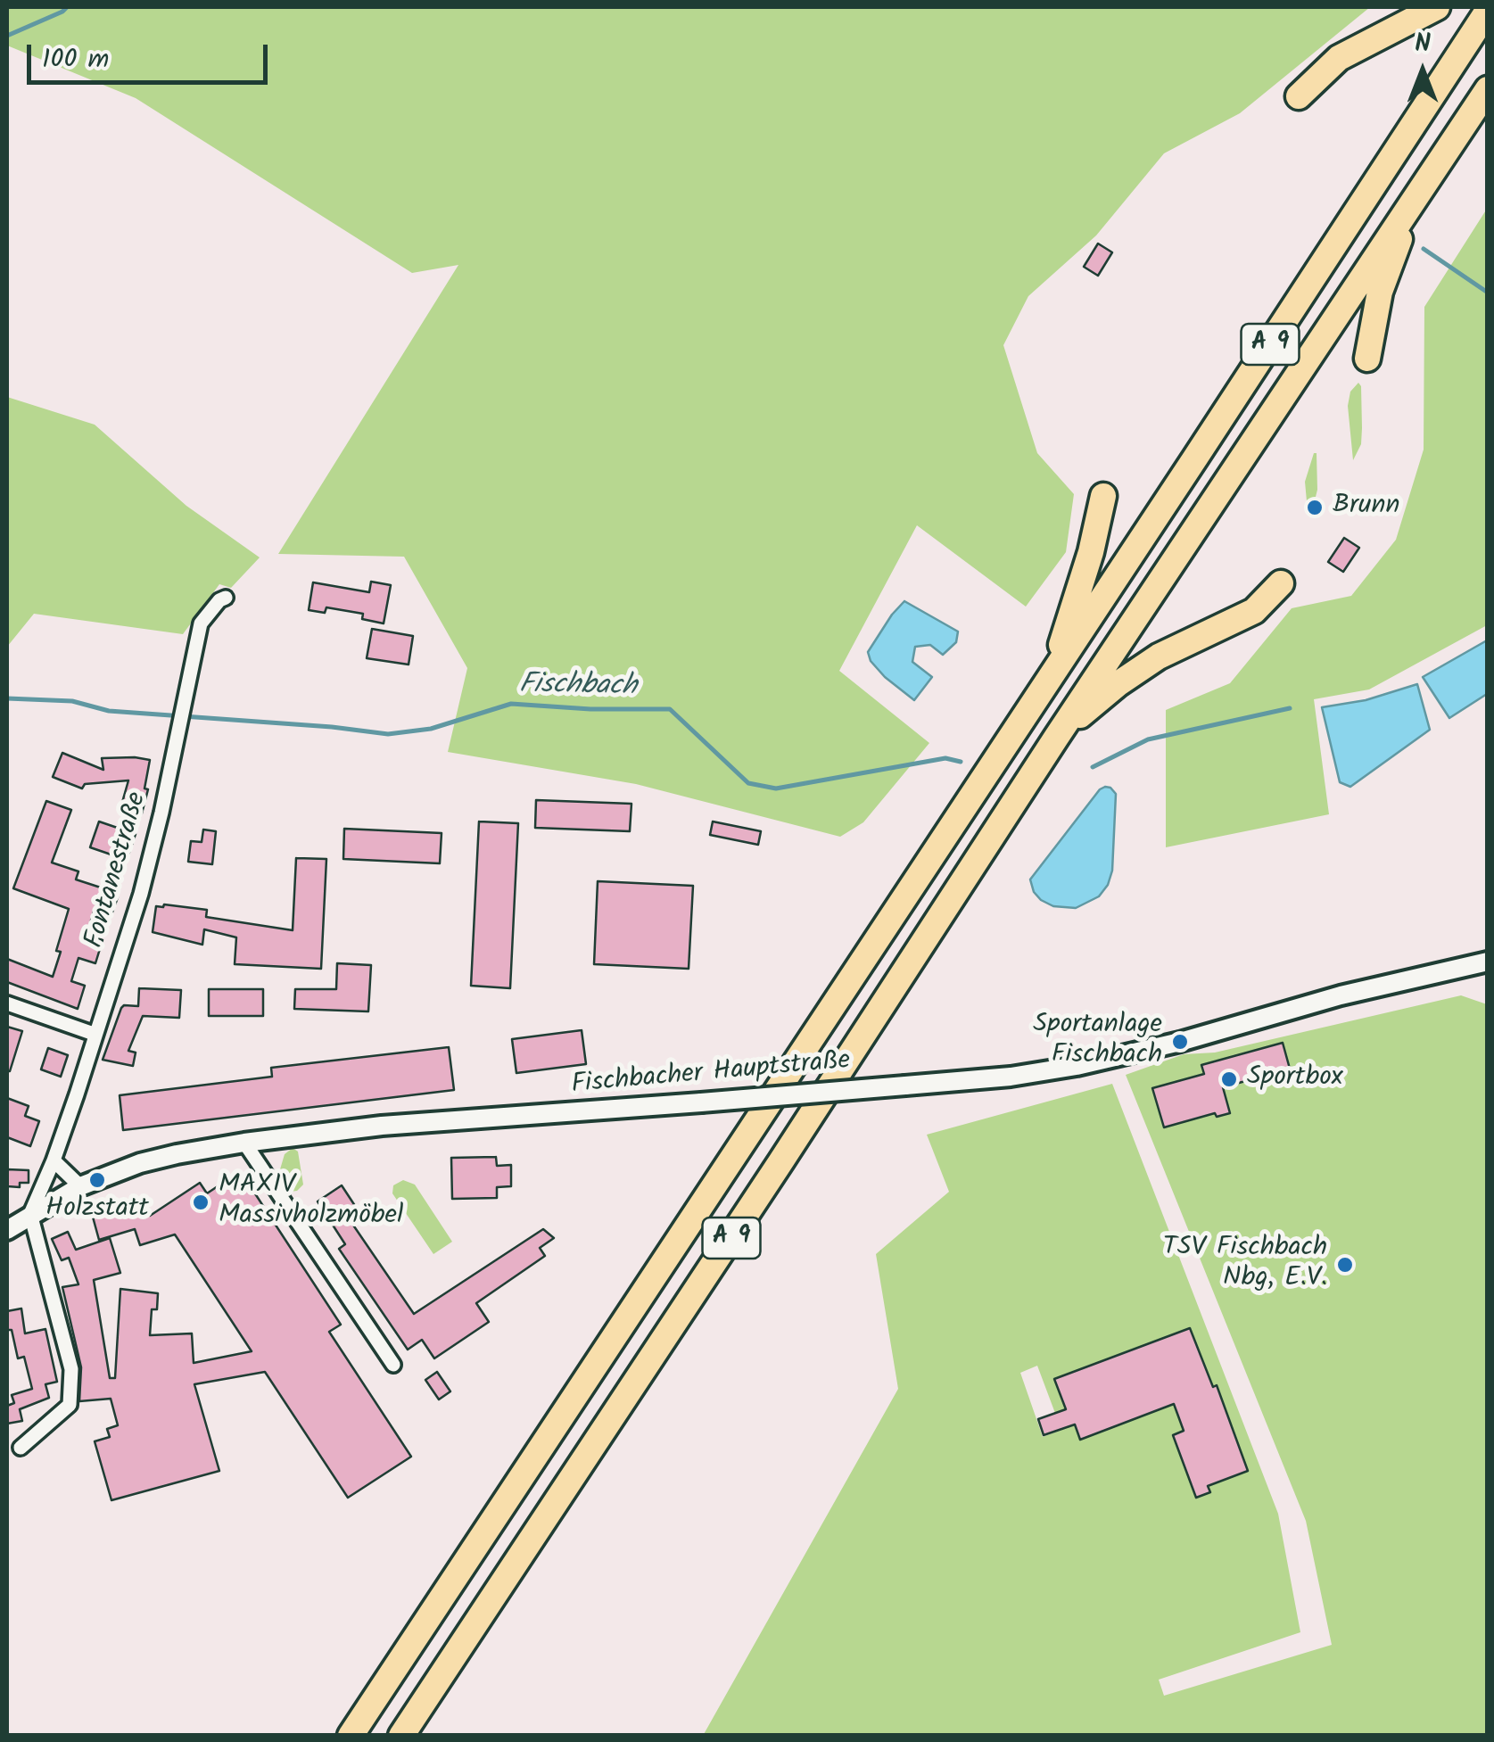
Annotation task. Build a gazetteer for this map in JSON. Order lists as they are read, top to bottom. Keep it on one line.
{"streets":{"highway":["A 9"],"main road":["Fischbacher Hauptstraße"],"street":["Fontanestraße"]},"crossings":[["Fontanestraße","Fischbacher Hauptstraße"]],"water":["Fischbach"],"places":["Brunn","Sportanlage Fischbach","Sportbox","Holzstatt","MAXIV Massivholzmöbel","TSV Fischbach Nbg, E.V."],"scale_bar":"100 m","north":"top"}
